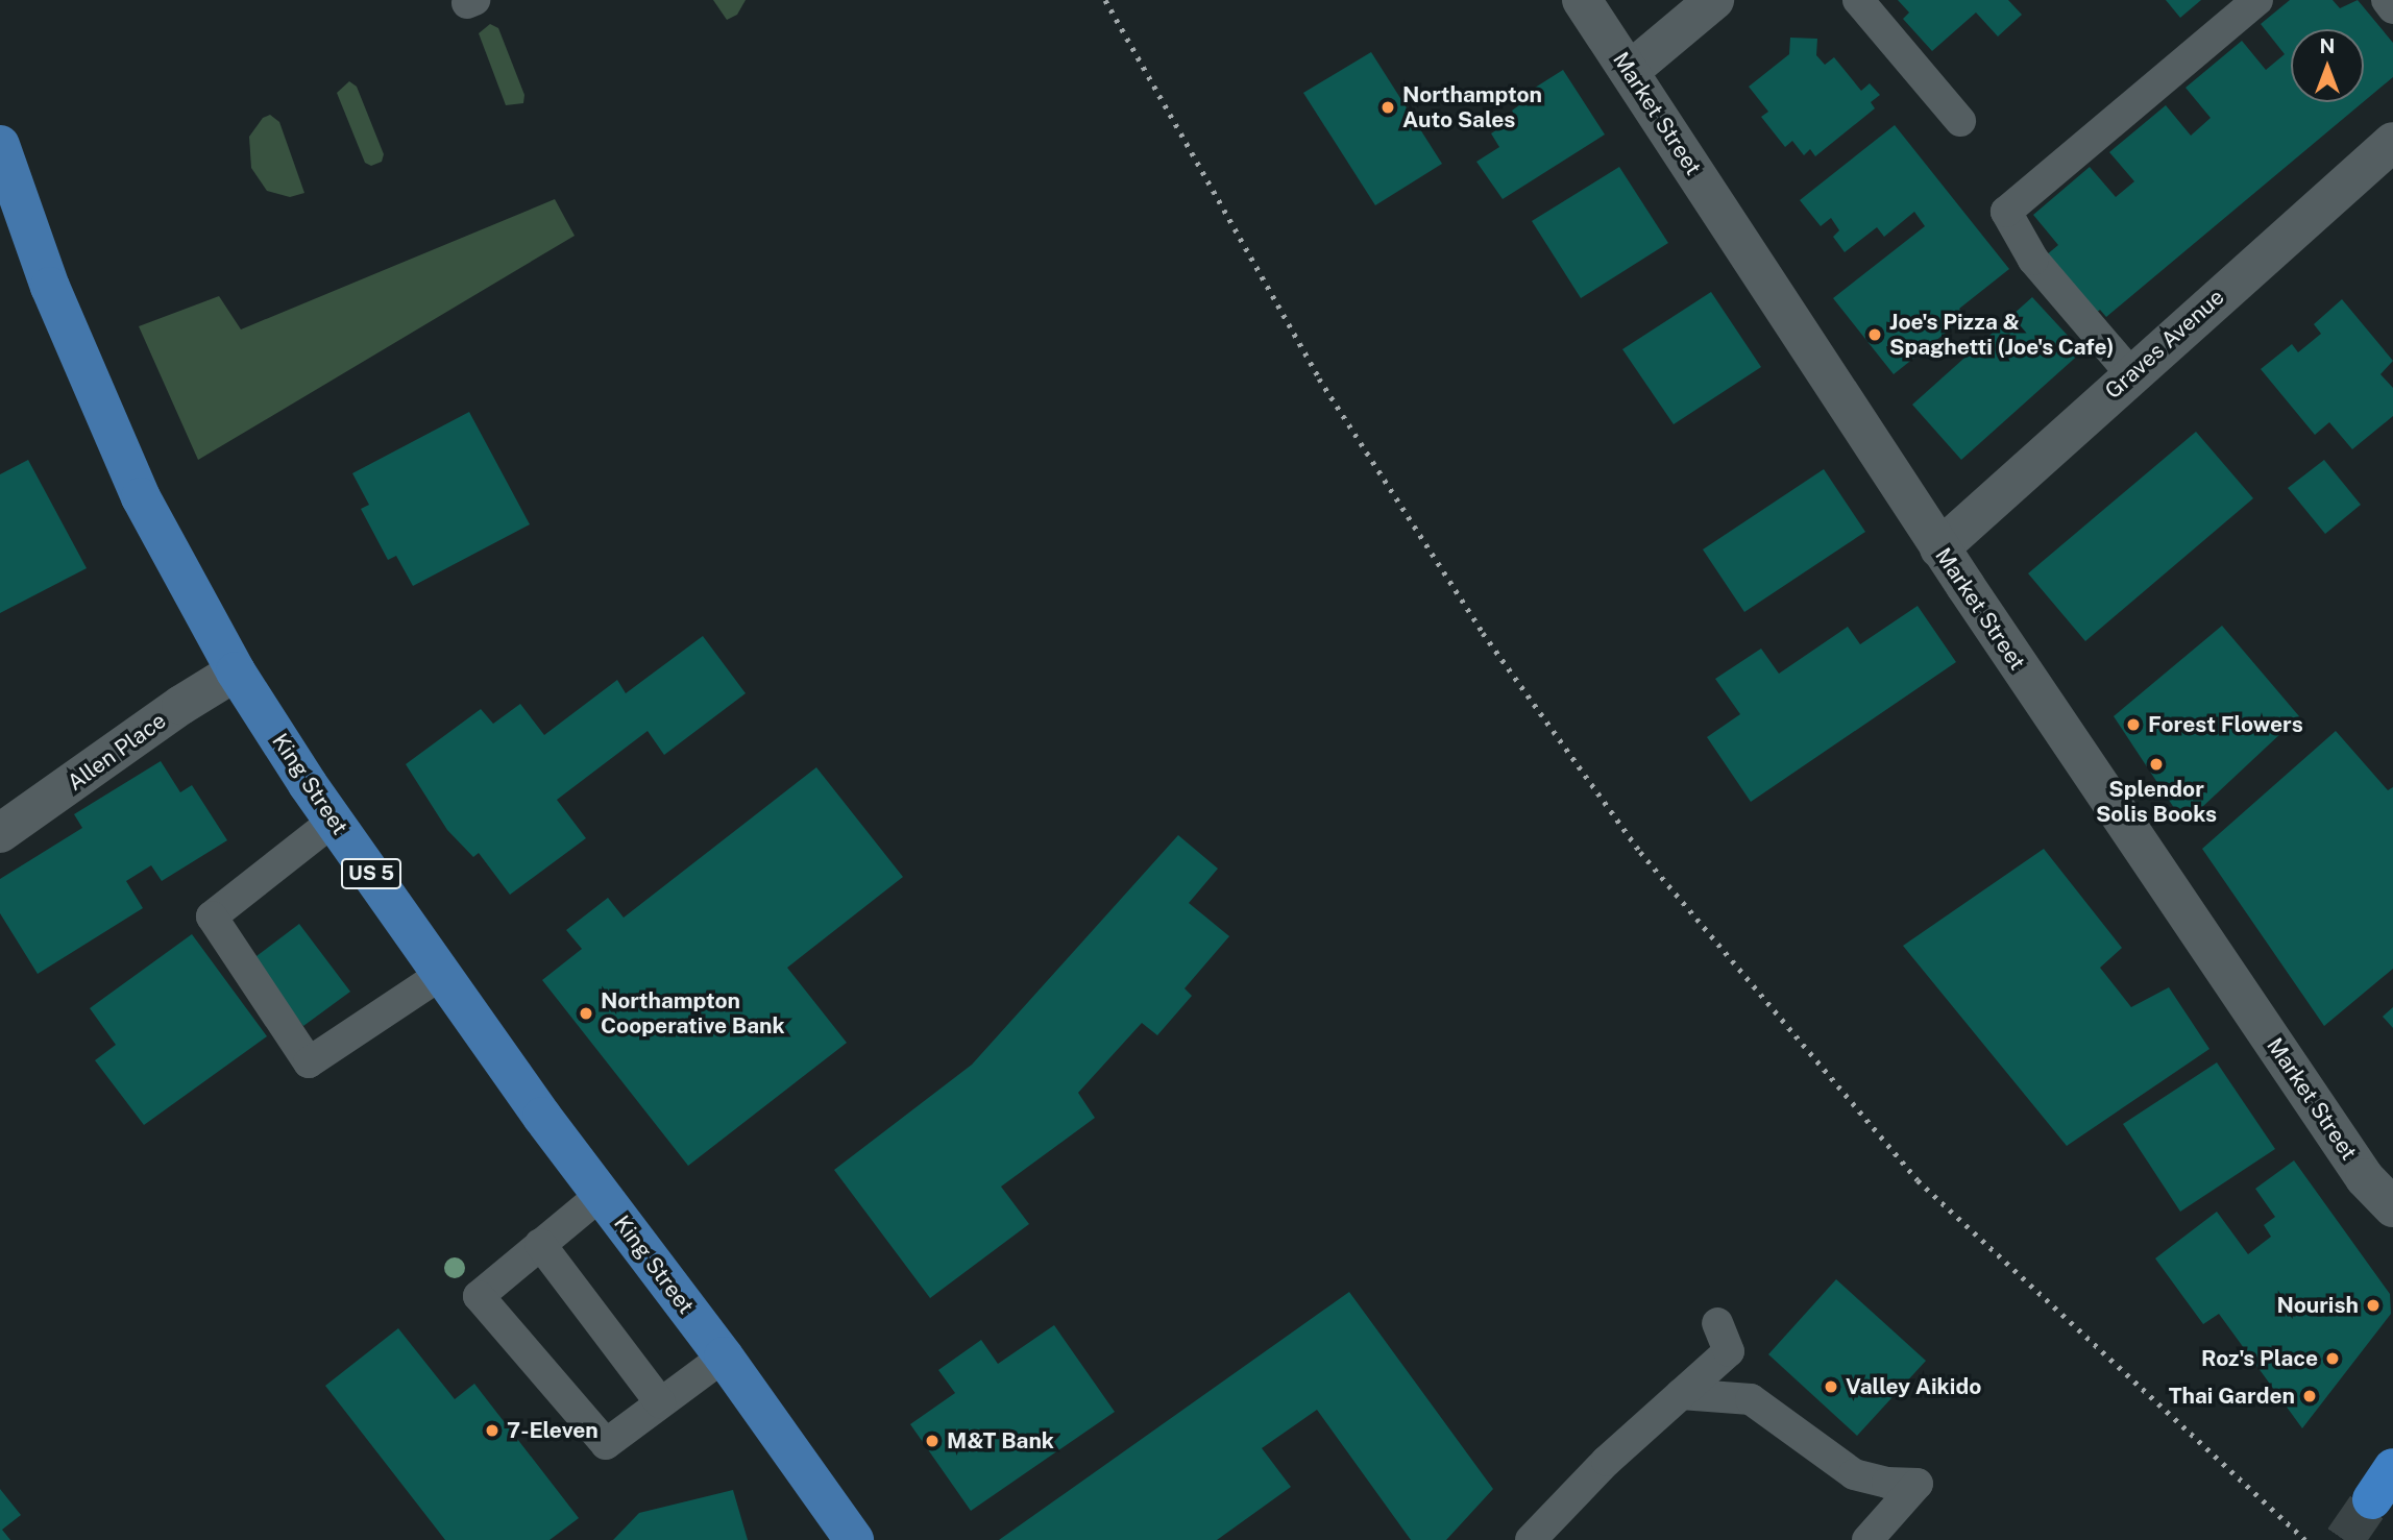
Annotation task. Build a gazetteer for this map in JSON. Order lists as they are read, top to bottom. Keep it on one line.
{"streets":{"main road":["King Street","US 5"],"street":["Market Street","Graves Avenue","Allen Place"]},"crossings":[["Market Street","Graves Avenue"],["Allen Place","King Street"]],"places":["Northampton Auto Sales","Joe's Pizza & Spaghetti (Joe's Cafe)","Forest Flowers","Splendor Solis Books","Northampton Cooperative Bank","Nourish","Roz's Place","Valley Aikido","Thai Garden","7-Eleven","M&T Bank"],"north":"top"}
